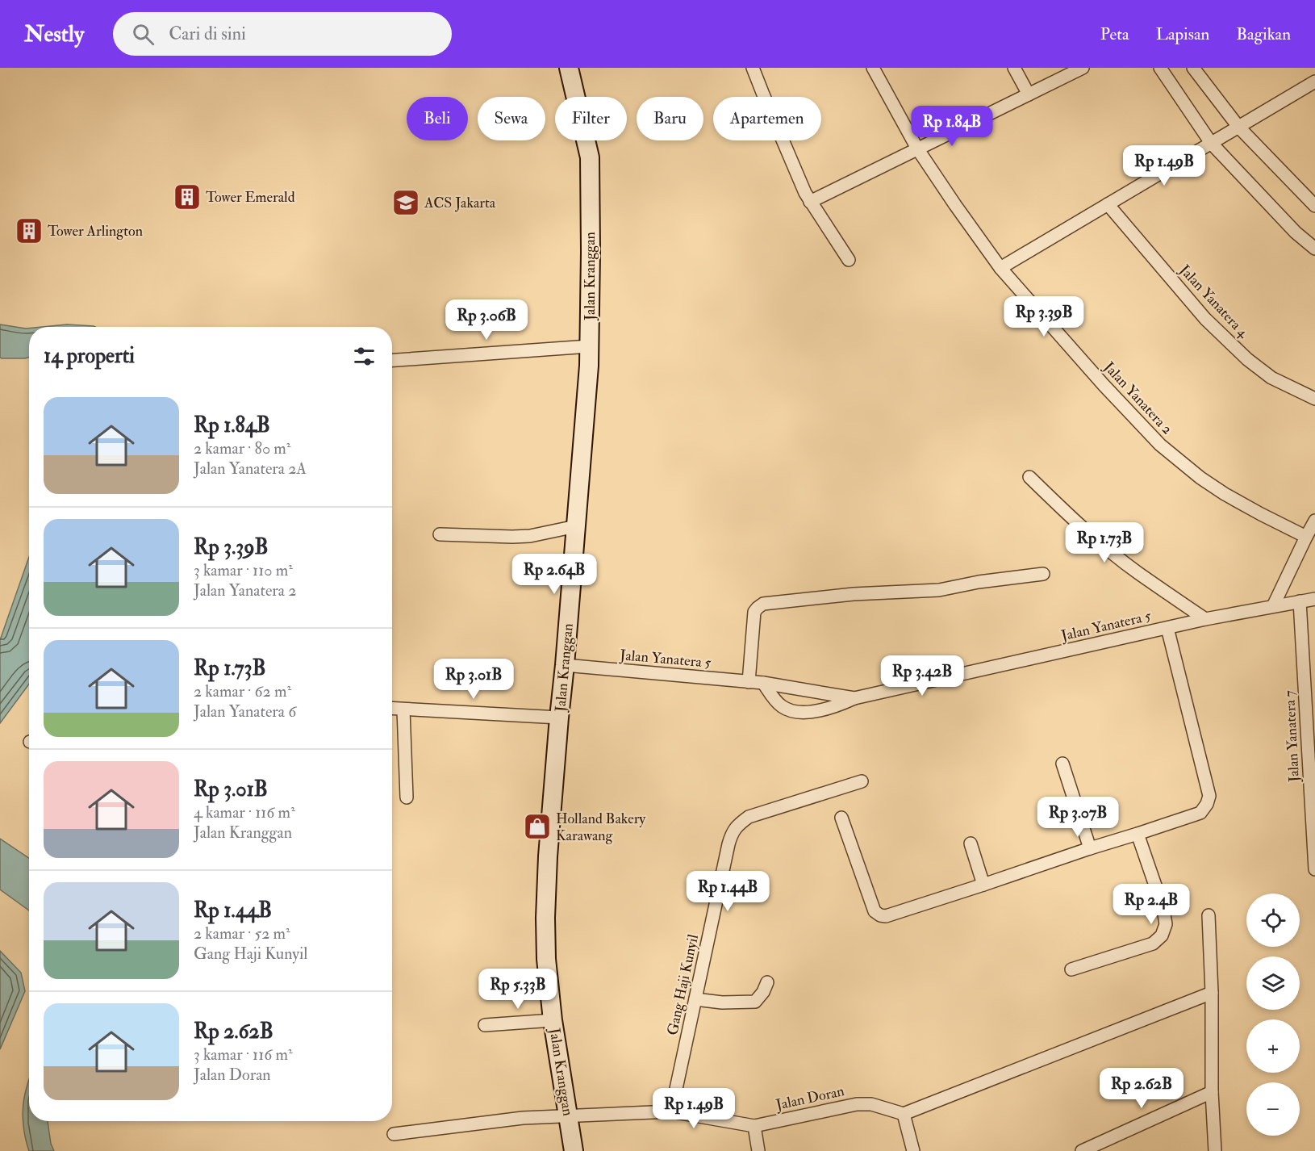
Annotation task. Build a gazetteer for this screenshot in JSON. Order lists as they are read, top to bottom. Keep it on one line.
{"streets":{"main road":["Jalan Kranggan"],"street":["Jalan Yanatera 4","Jalan Yanatera 2","Jalan Yanatera 5","Jalan Yanatera 7","Gang Haji Kunyil","Jalan Doran"]},"crossings":[["Jalan Kranggan","Jalan Yanatera 5"],["Jalan Kranggan","Jalan Doran"],["Jalan Yanatera 5","Jalan Yanatera 7"],["Gang Haji Kunyil","Jalan Doran"]],"places":{"building":["Tower Emerald","Tower Arlington"],"school or university":["ACS Jakarta"],"shop":["Holland Bakery Karawang"]},"page":{"header":"Nestly","search":"Cari di sini","nav":["Peta","Lapisan","Bagikan"],"chip":["Beli","Sewa","Filter","Baru","Apartemen"],"price":["Rp 1.84B","Rp 1.49B","Rp 3.39B","Rp 3.06B","Rp 1.73B","Rp 2.64B","Rp 3.42B","Rp 3.01B","Rp 3.07B","Rp 1.44B","Rp 2.4B","Rp 5.33B","Rp 2.62B","Rp 1.49B"],"heading":"14 properti","list":[{"name":"Rp 1.84B","note":"2 kamar · 80 m² · Jalan Yanatera 2A"},{"name":"Rp 3.39B","note":"3 kamar · 110 m² · Jalan Yanatera 2"},{"name":"Rp 1.73B","note":"2 kamar · 62 m² · Jalan Yanatera 6"},{"name":"Rp 3.01B","note":"4 kamar · 116 m² · Jalan Kranggan"},{"name":"Rp 1.44B","note":"2 kamar · 52 m² · Gang Haji Kunyil"},{"name":"Rp 2.62B","note":"3 kamar · 116 m² · Jalan Doran"}],"map_buttons":["+","−"]}}
